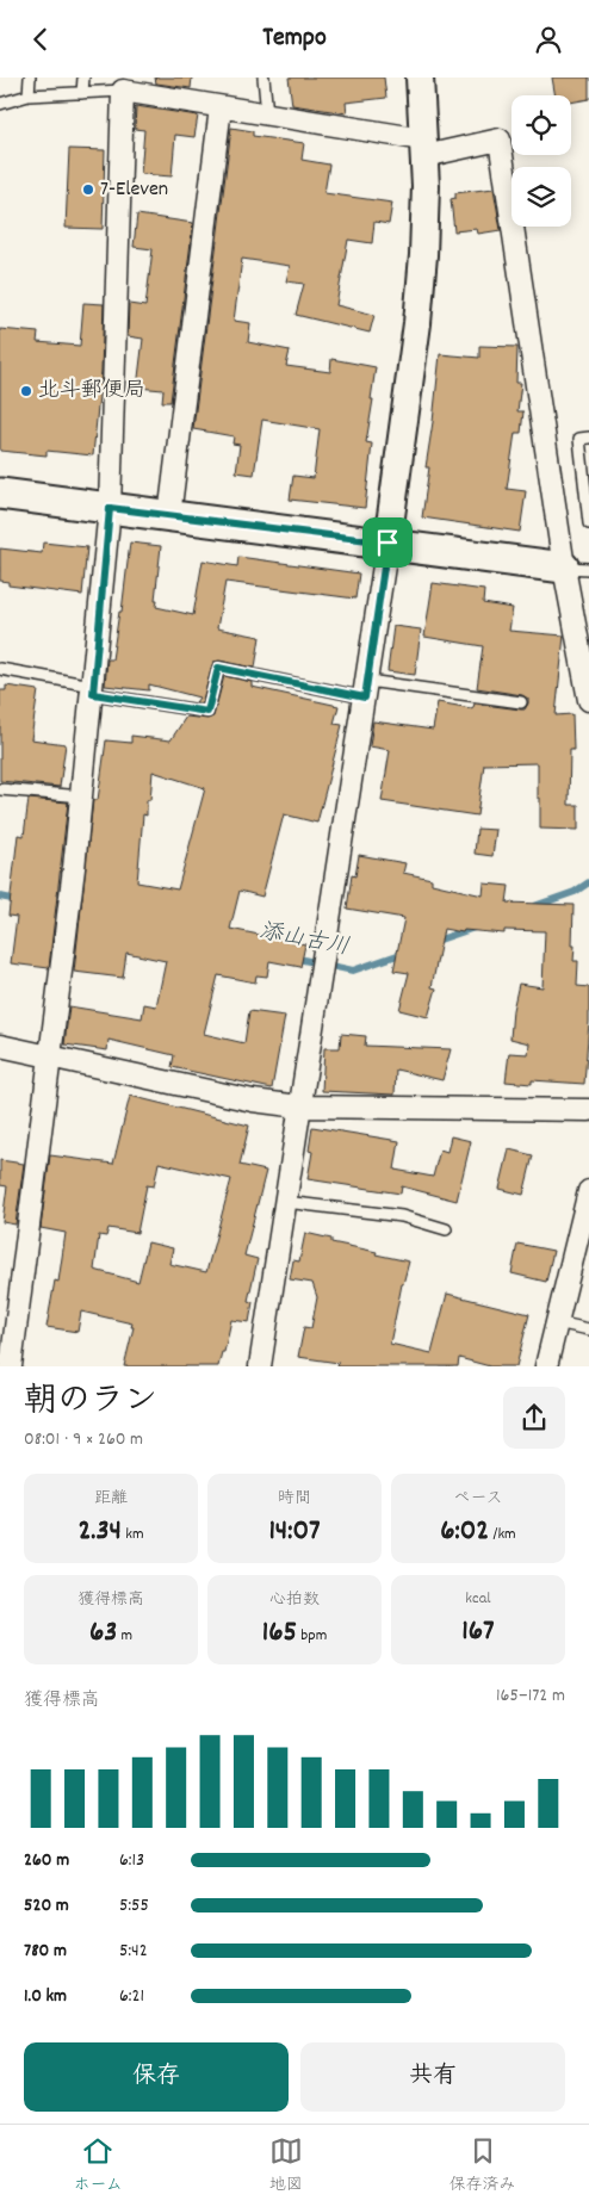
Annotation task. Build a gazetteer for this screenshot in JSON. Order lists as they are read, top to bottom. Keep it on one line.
{"water":["添山古川"],"places":["7-Eleven","北斗郵便局"],"page":{"header":"Tempo","heading":["朝のラン","08:01 · 9 × 260 m"],"stats":[["距離","2.34 km"],["時間","14:07"],["ペース","6:02 /km"],["獲得標高","63 m"],["心拍数","165 bpm"],["kcal","167"]],"chart":["獲得標高","165–172 m"],"list":[{"name":"260 m","note":"6:13"},{"name":"520 m","note":"5:55"},{"name":"780 m","note":"5:42"},{"name":"1.0 km","note":"6:21"}],"buttons":["保存","共有"],"tabs":["ホーム","地図","保存済み"]}}
